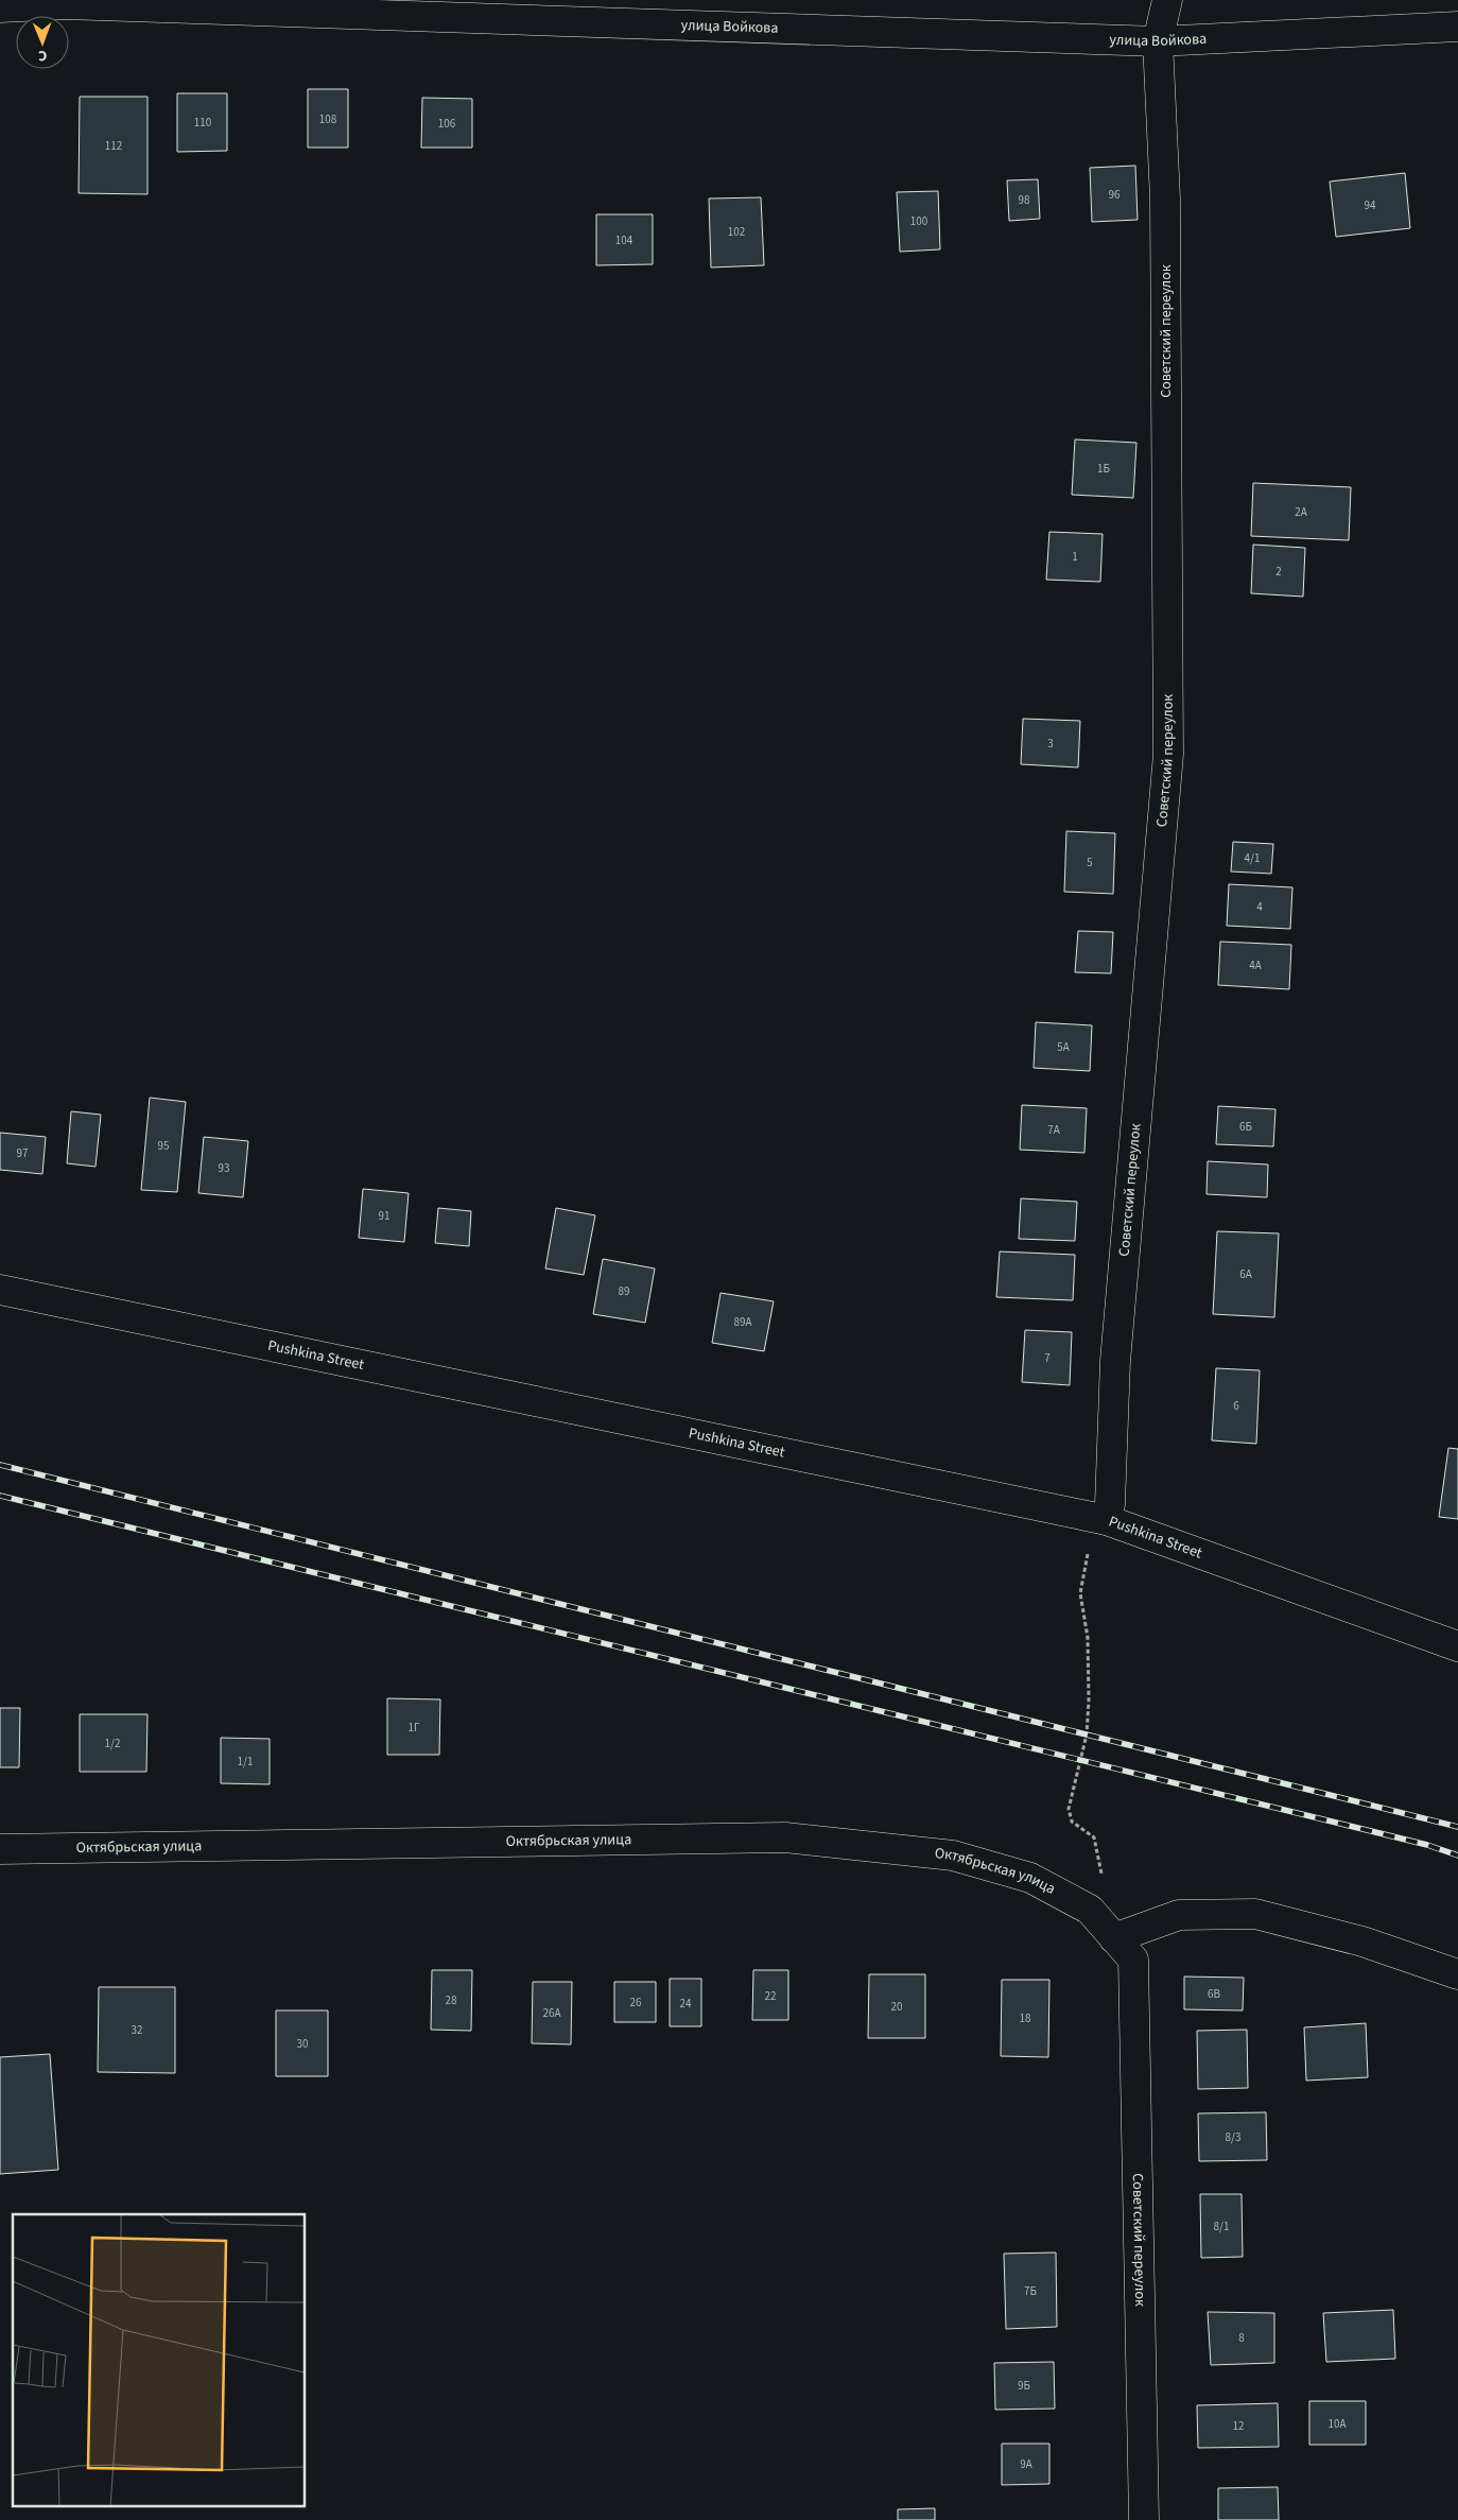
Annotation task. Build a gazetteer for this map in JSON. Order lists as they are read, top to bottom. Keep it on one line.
{"streets":{"street":["улица Войкова","Советский переулок","Pushkina Street","Октябрьская улица"]},"crossings":[["улица Войкова","Советский переулок"],["Советский переулок","Pushkina Street"],["Советский переулок","Октябрьская улица"]],"house_numbers":["108","110","106","112","96","98","94","100","102","104","1Б","2А","1","2","3","4/1","5","4","4А","5А","6Б","7А","95","97","93","91","6А","89","89А","7","6","1Г","1/2","1/1","6В","22","28","26","24","20","26А","18","32","30","8/3","8/1","7Б","8","9Б","10А","12","9А"],"north":"bottom"}
